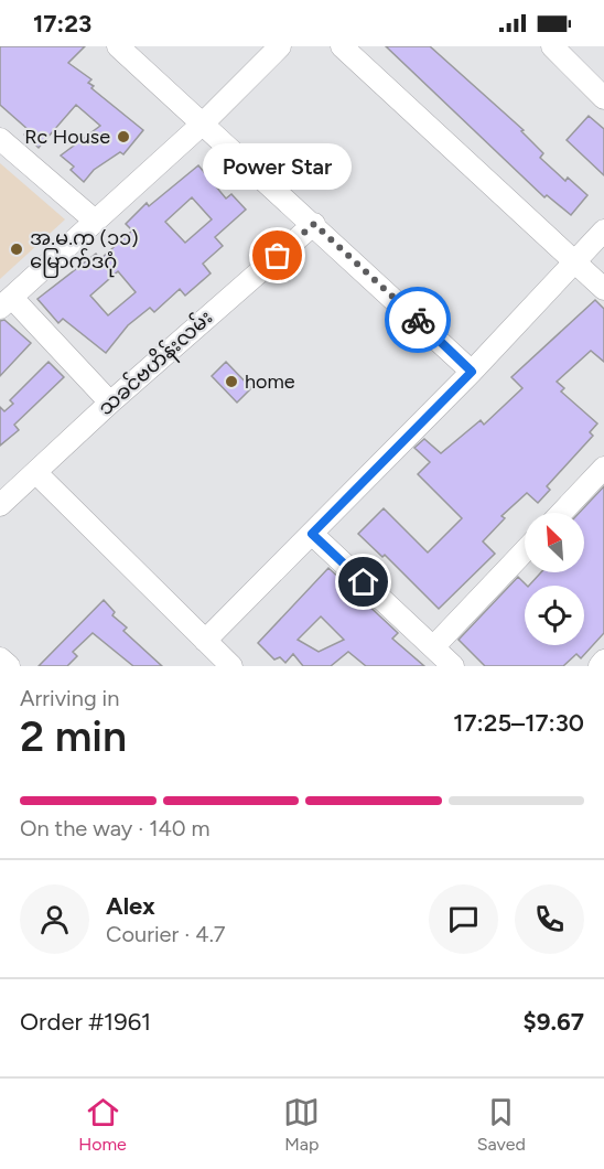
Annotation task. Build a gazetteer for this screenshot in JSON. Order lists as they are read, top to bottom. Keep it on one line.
{"streets":{"street":["သခင်ဗဟိန်းလမ်း"]},"places":["Rc House","အ.မ.က (၁၁) မြောက်ဒဂုံ","Power Star","home"],"north":"top left","page":{"status":"17:23","bubble":"Power Star","heading":["2 min","Arriving in","17:25–17:30"],"panel":["Alex","Courier · 4.7","Order #1961","$9.67"],"bar":"On the way · 140 m","tabs":["Home","Map","Saved"]}}
